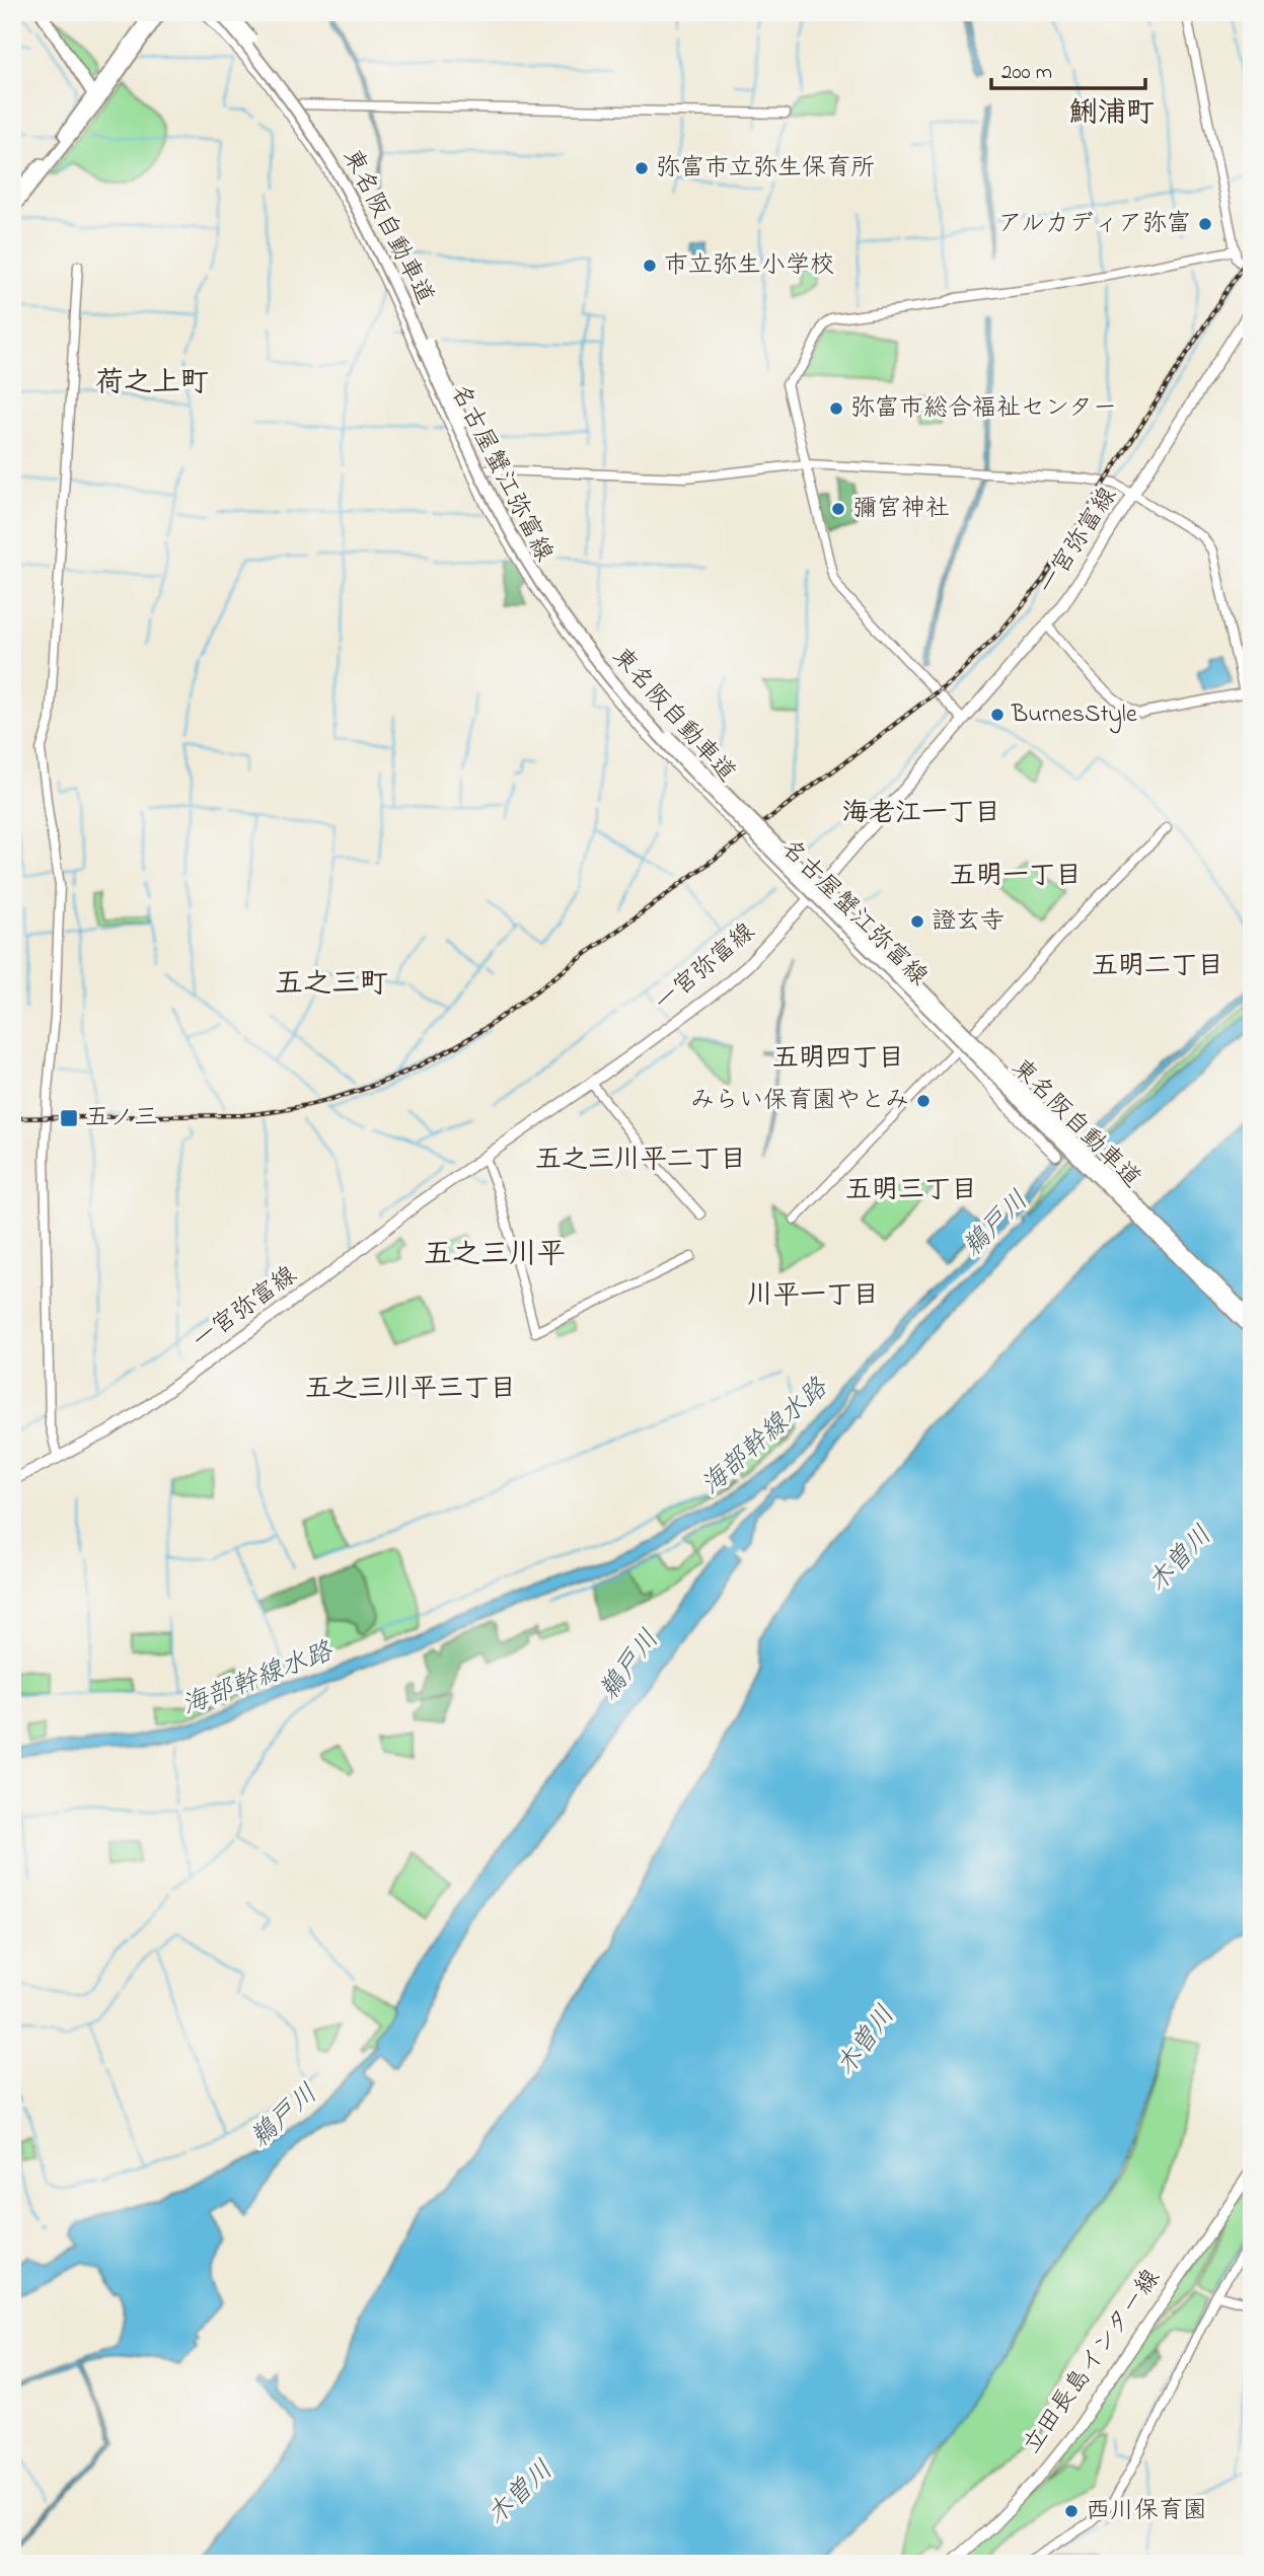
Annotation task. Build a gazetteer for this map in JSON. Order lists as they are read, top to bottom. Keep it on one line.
{"streets":{"highway":["東名阪自動車道"],"main road":["名古屋蟹江弥富線","一宮弥富線","立田長島インター線"]},"crossings":[["名古屋蟹江弥富線","一宮弥富線"]],"districts":["鯏浦町","荷之上町","海老江一丁目","五明一丁目","五明二丁目","五之三町","五明四丁目","五之三川平二丁目","五明三丁目","五之三川平","川平一丁目","五之三川平三丁目"],"water":["鵜戸川","海部幹線水路","木曽川"],"places":{"other":["弥富市立弥生保育所","アルカディア弥富","市立弥生小学校","弥富市総合福祉センター","彌宮神社","BurnesStyle","證玄寺","みらい保育園やとみ","西川保育園"],"transit":["五ノ三"]},"scale_bar":"200 m"}
